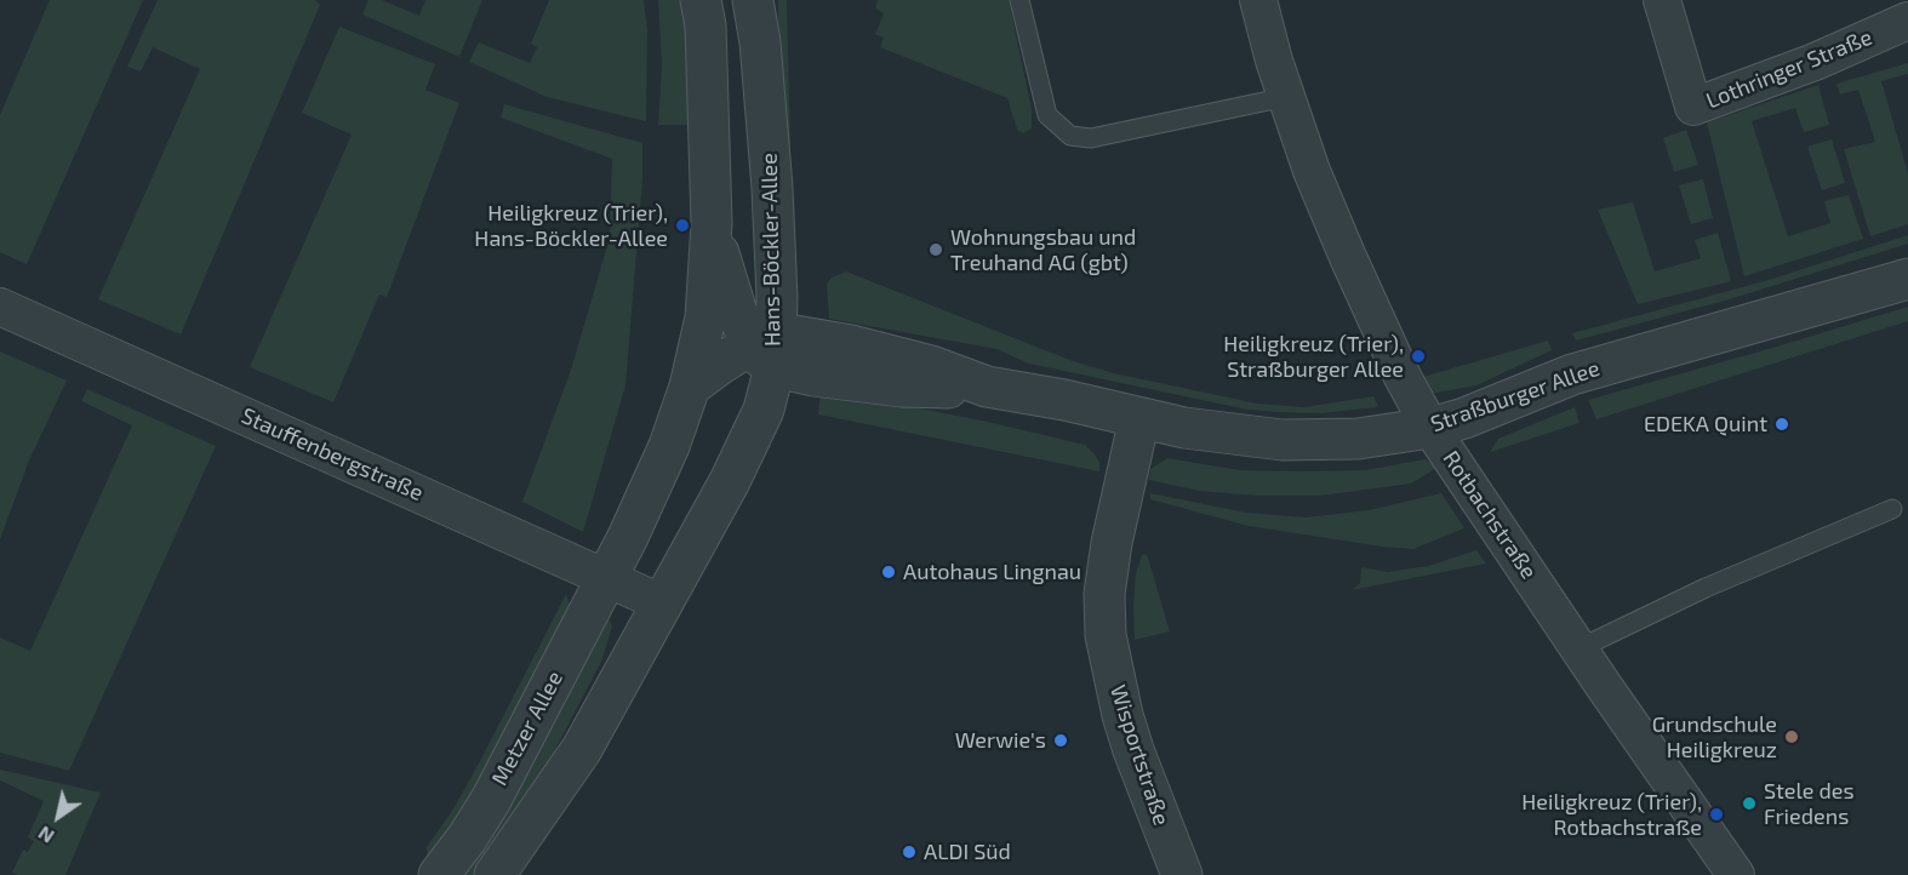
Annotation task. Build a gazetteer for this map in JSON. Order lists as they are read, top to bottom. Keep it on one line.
{"streets":{"street":["Lothringer Straße","Hans-Böckler-Allee","Straßburger Allee","Stauffenbergstraße","Rotbachstraße","Metzer Allee","Wisportstraße"]},"crossings":[["Hans-Böckler-Allee","Straßburger Allee"],["Hans-Böckler-Allee","Stauffenbergstraße"],["Straßburger Allee","Rotbachstraße"],["Straßburger Allee","Wisportstraße"],["Stauffenbergstraße","Metzer Allee"]],"places":["Heiligkreuz (Trier), Hans-Böckler-Allee","Wohnungsbau und Treuhand AG (gbt)","Heiligkreuz (Trier), Straßburger Allee","EDEKA Quint","Autohaus Lingnau","Grundschule Heiligkreuz","Werwie's","Stele des Friedens","Heiligkreuz (Trier), Rotbachstraße","ALDI Süd"],"north":"bottom left"}
